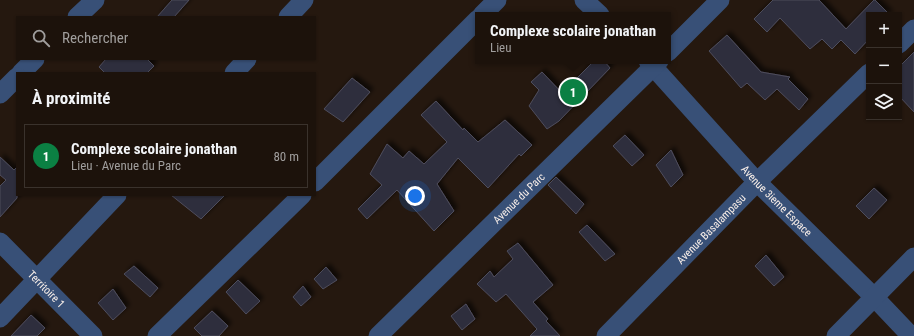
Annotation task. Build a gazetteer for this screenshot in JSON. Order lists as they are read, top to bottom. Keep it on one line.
{"streets":{"street":["Avenue du Parc","Avenue 3ieme Espace","Avenue Basalampasu","Territoire 1"]},"crossings":[["Avenue 3ieme Espace","Avenue Basalampasu"]],"page":{"map_buttons":["+","−"],"popup":["Complexe scolaire jonathan","Lieu"],"search":"Rechercher","heading":"À proximité","pins":"1","list":[{"mark":"1","name":"Complexe scolaire jonathan","note":"Lieu · Avenue du Parc","value":"80 m"}]}}
